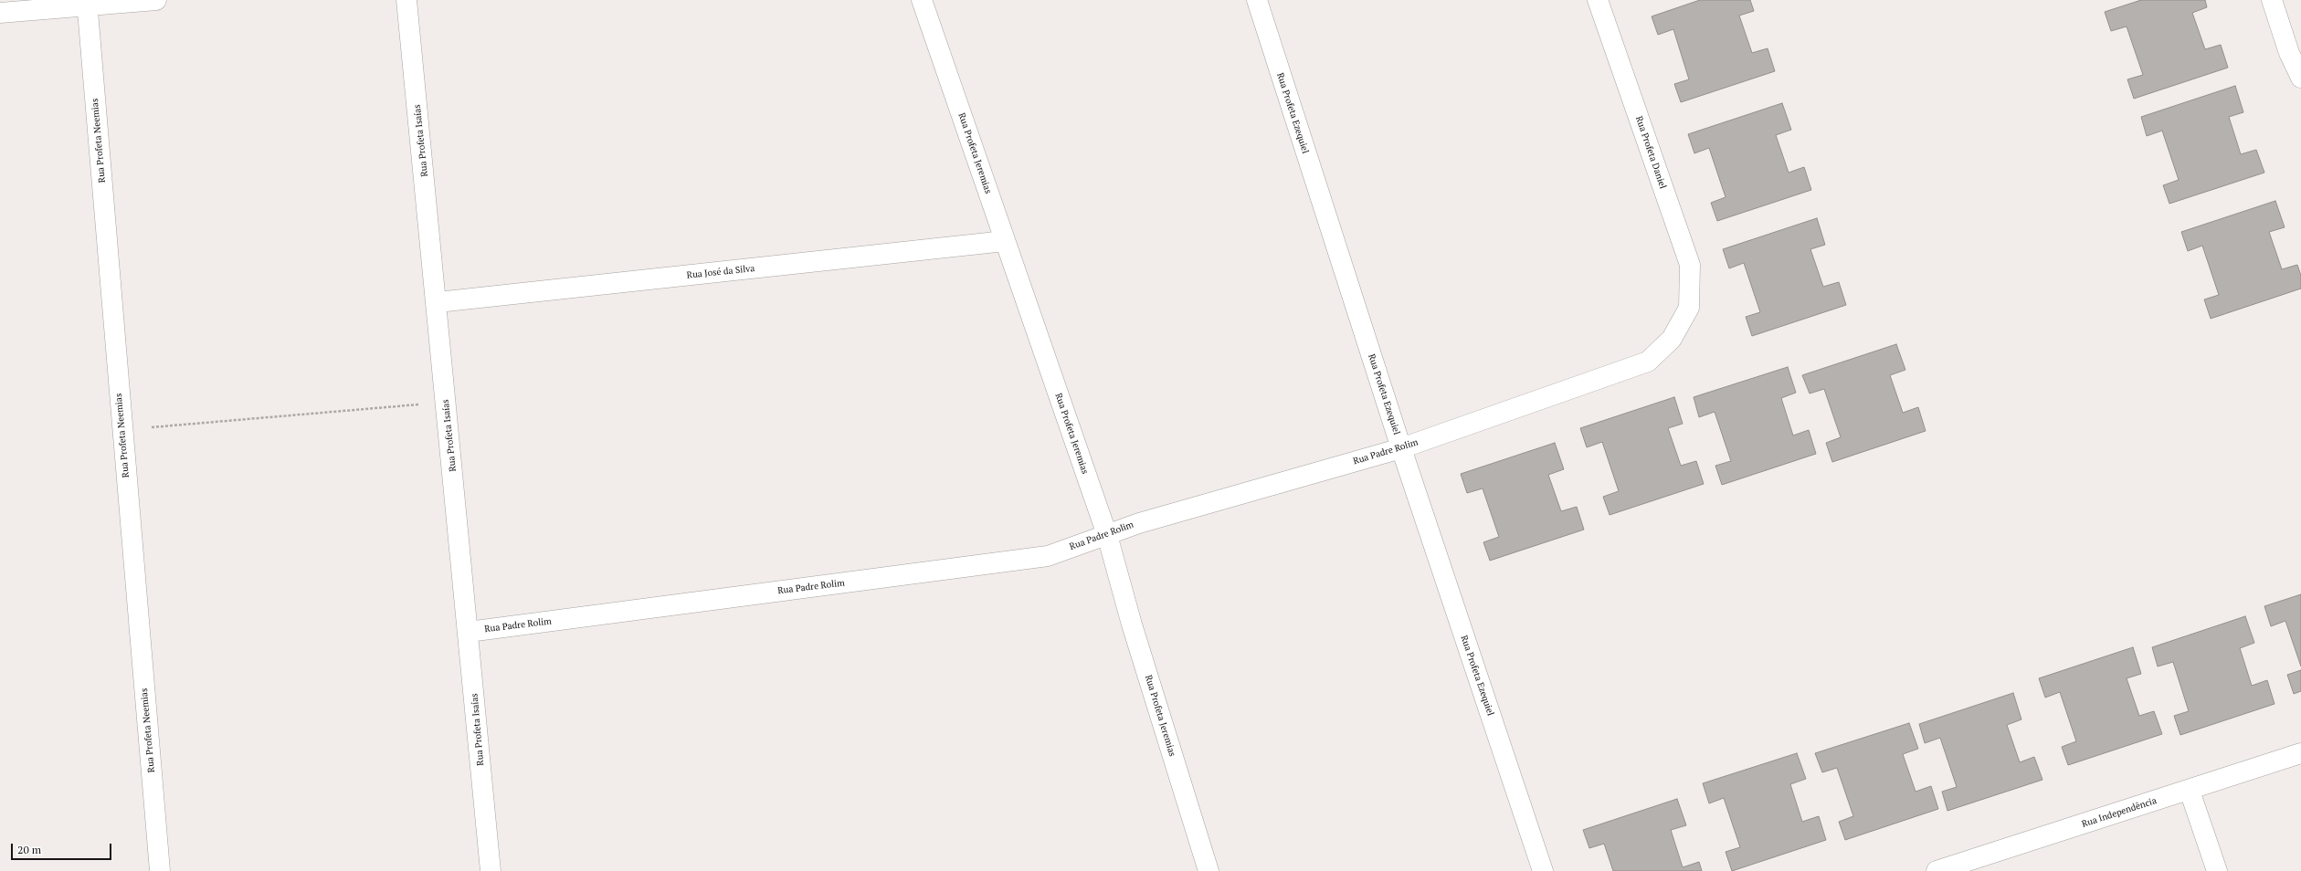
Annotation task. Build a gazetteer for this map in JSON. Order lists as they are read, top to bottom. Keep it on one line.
{"streets":{"street":["Rua Profeta Ezequiel","Rua Profeta Neemias","Rua Profeta Isaías","Rua Profeta Daniel","Rua Profeta Jeremias","Rua José da Silva","Rua Padre Rolim","Rua Independência"]},"crossings":[["Rua Profeta Ezequiel","Rua Padre Rolim"],["Rua Profeta Isaías","Rua José da Silva"],["Rua Profeta Isaías","Rua Padre Rolim"],["Rua Profeta Daniel","Rua Padre Rolim"],["Rua Profeta Jeremias","Rua José da Silva"],["Rua Profeta Jeremias","Rua Padre Rolim"]],"scale_bar":"20 m"}
